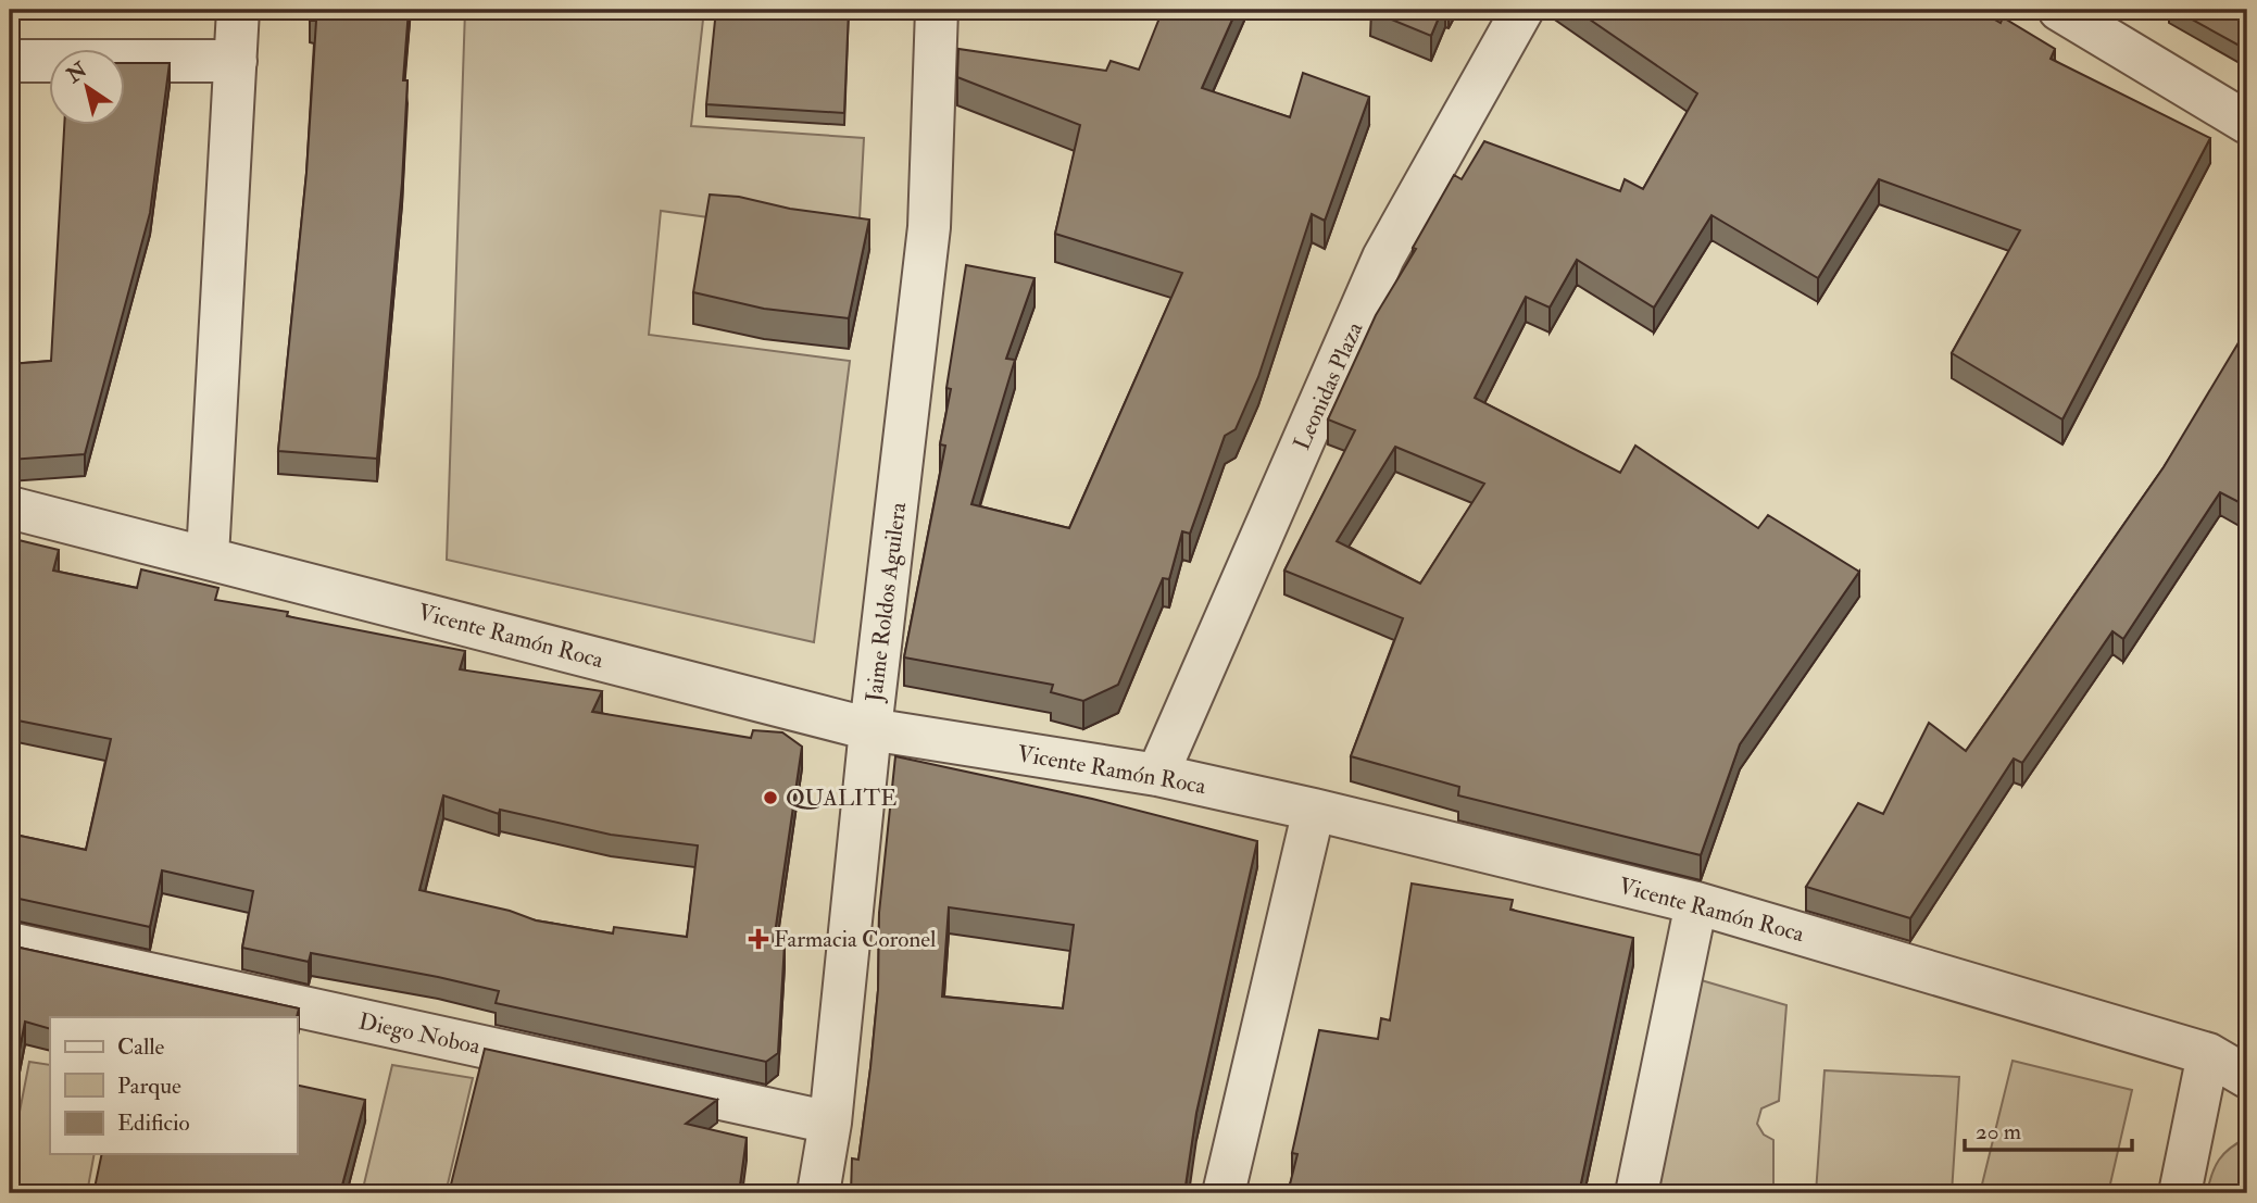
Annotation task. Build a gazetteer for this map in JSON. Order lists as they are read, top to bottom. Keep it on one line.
{"streets":{"street":["Leonidas Plaza","Jaime Roldos Aguilera","Vicente Ramón Roca","Diego Noboa"]},"crossings":[["Leonidas Plaza","Vicente Ramón Roca"],["Jaime Roldos Aguilera","Vicente Ramón Roca"],["Jaime Roldos Aguilera","Diego Noboa"]],"places":{"other":["QUALITE"],"health":["Farmacia Coronel"]},"legend":["Calle","Parque","Edificio"],"scale_bar":"20 m","north":"top left"}
